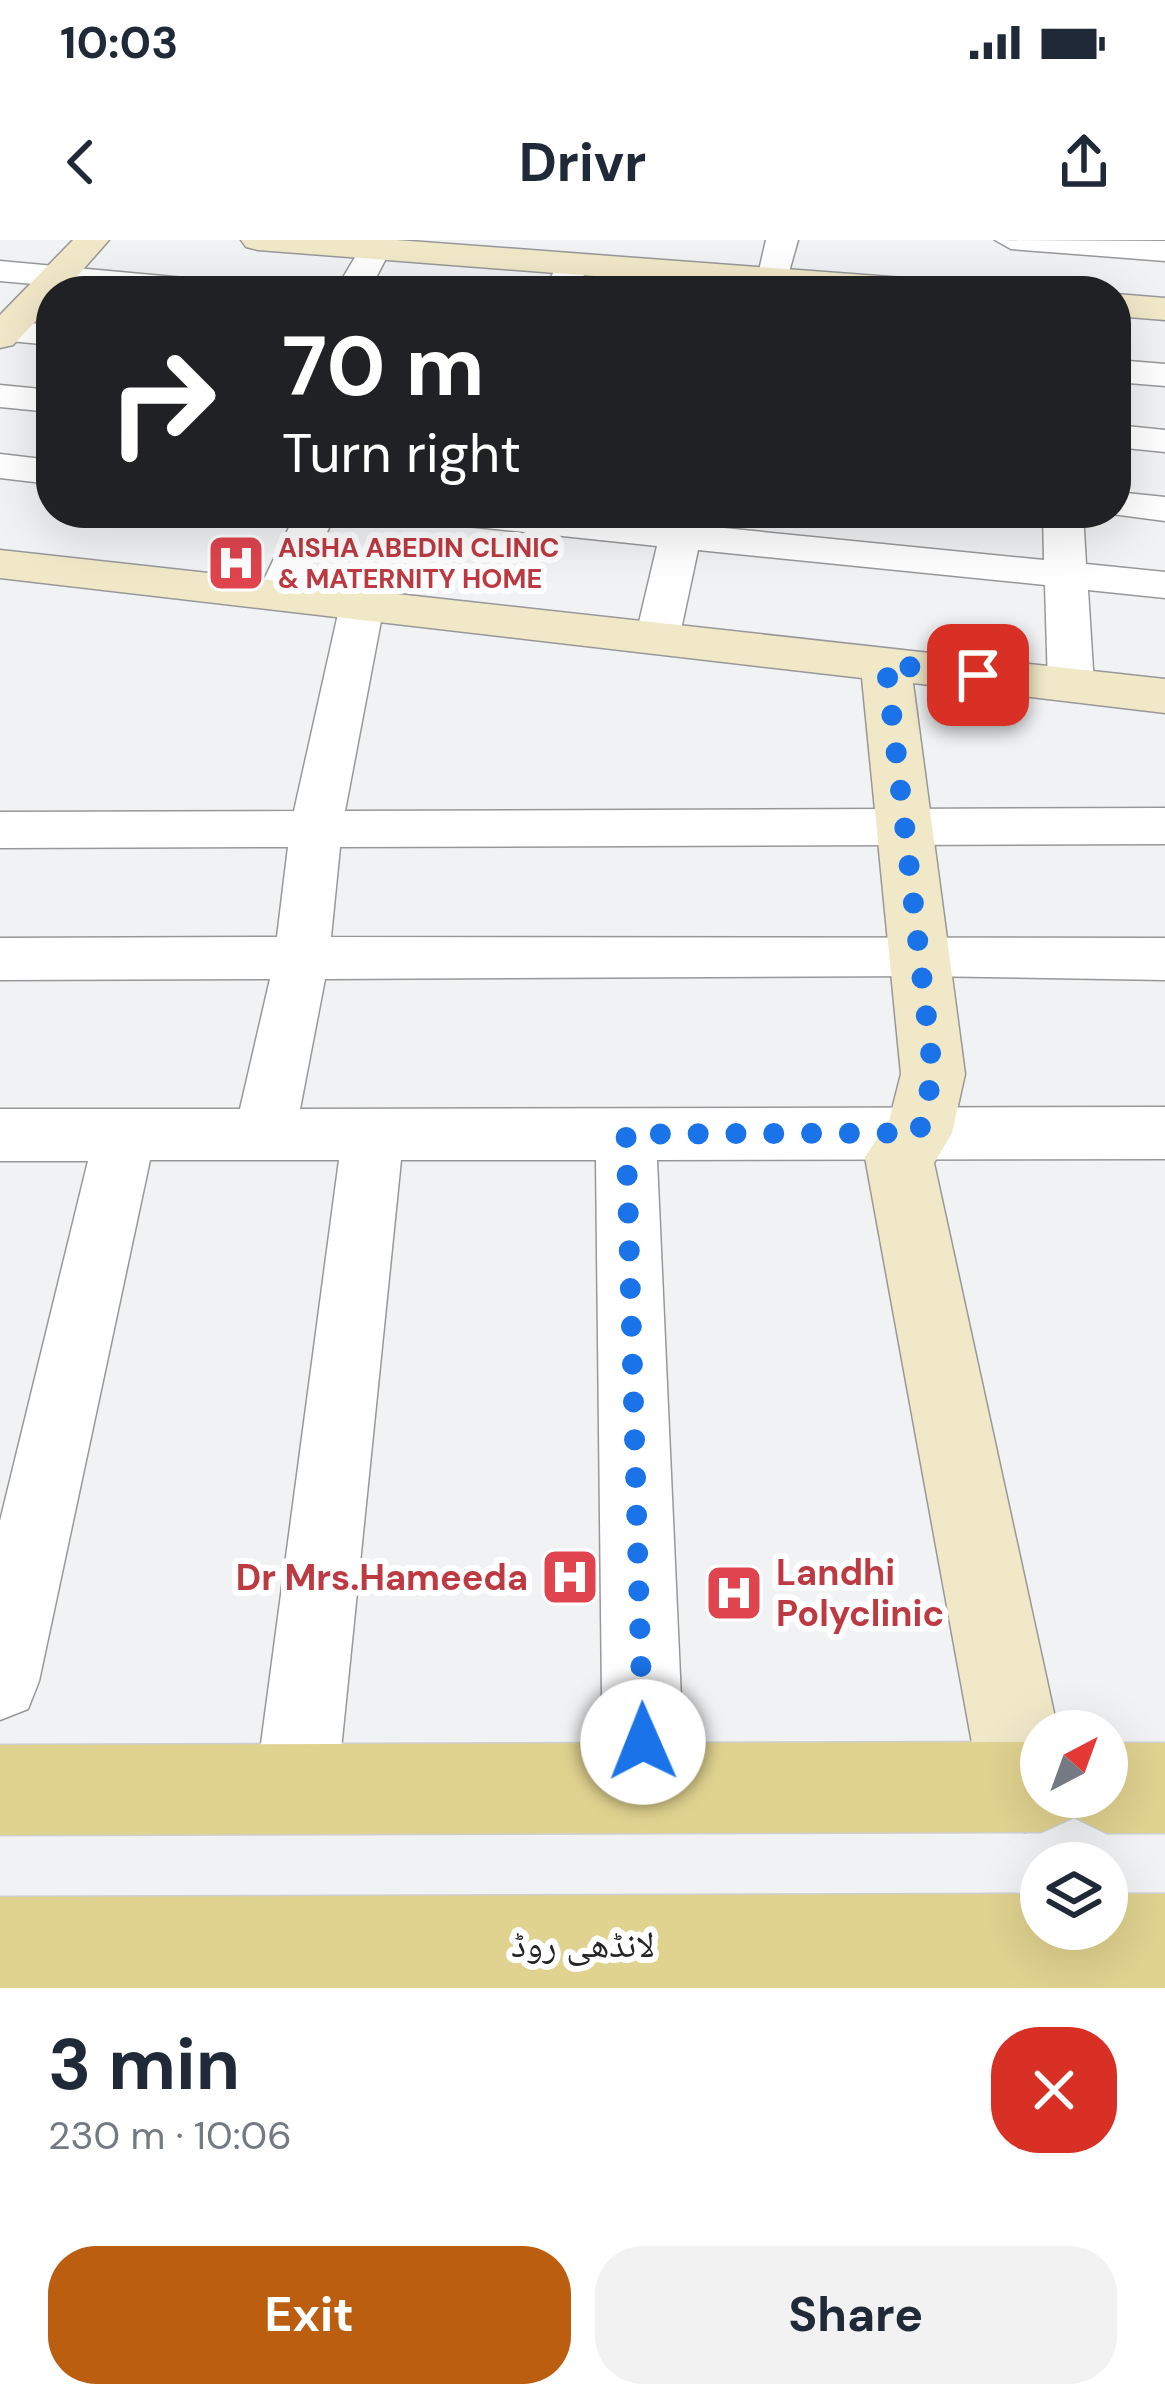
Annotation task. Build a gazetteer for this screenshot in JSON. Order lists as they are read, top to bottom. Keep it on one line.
{"streets":{"main road":["لانڈھی روڈ"]},"places":{"hospital":["AISHA ABEDIN CLINIC & MATERNITY HOME","Dr Mrs.Hameeda","Landhi Polyclinic"]},"north":"top right","page":{"status":"10:03","header":"Drivr","turn":["70 m","Turn right"],"heading":["3 min","230 m · 10:06"],"buttons":["Exit","Share"]}}
